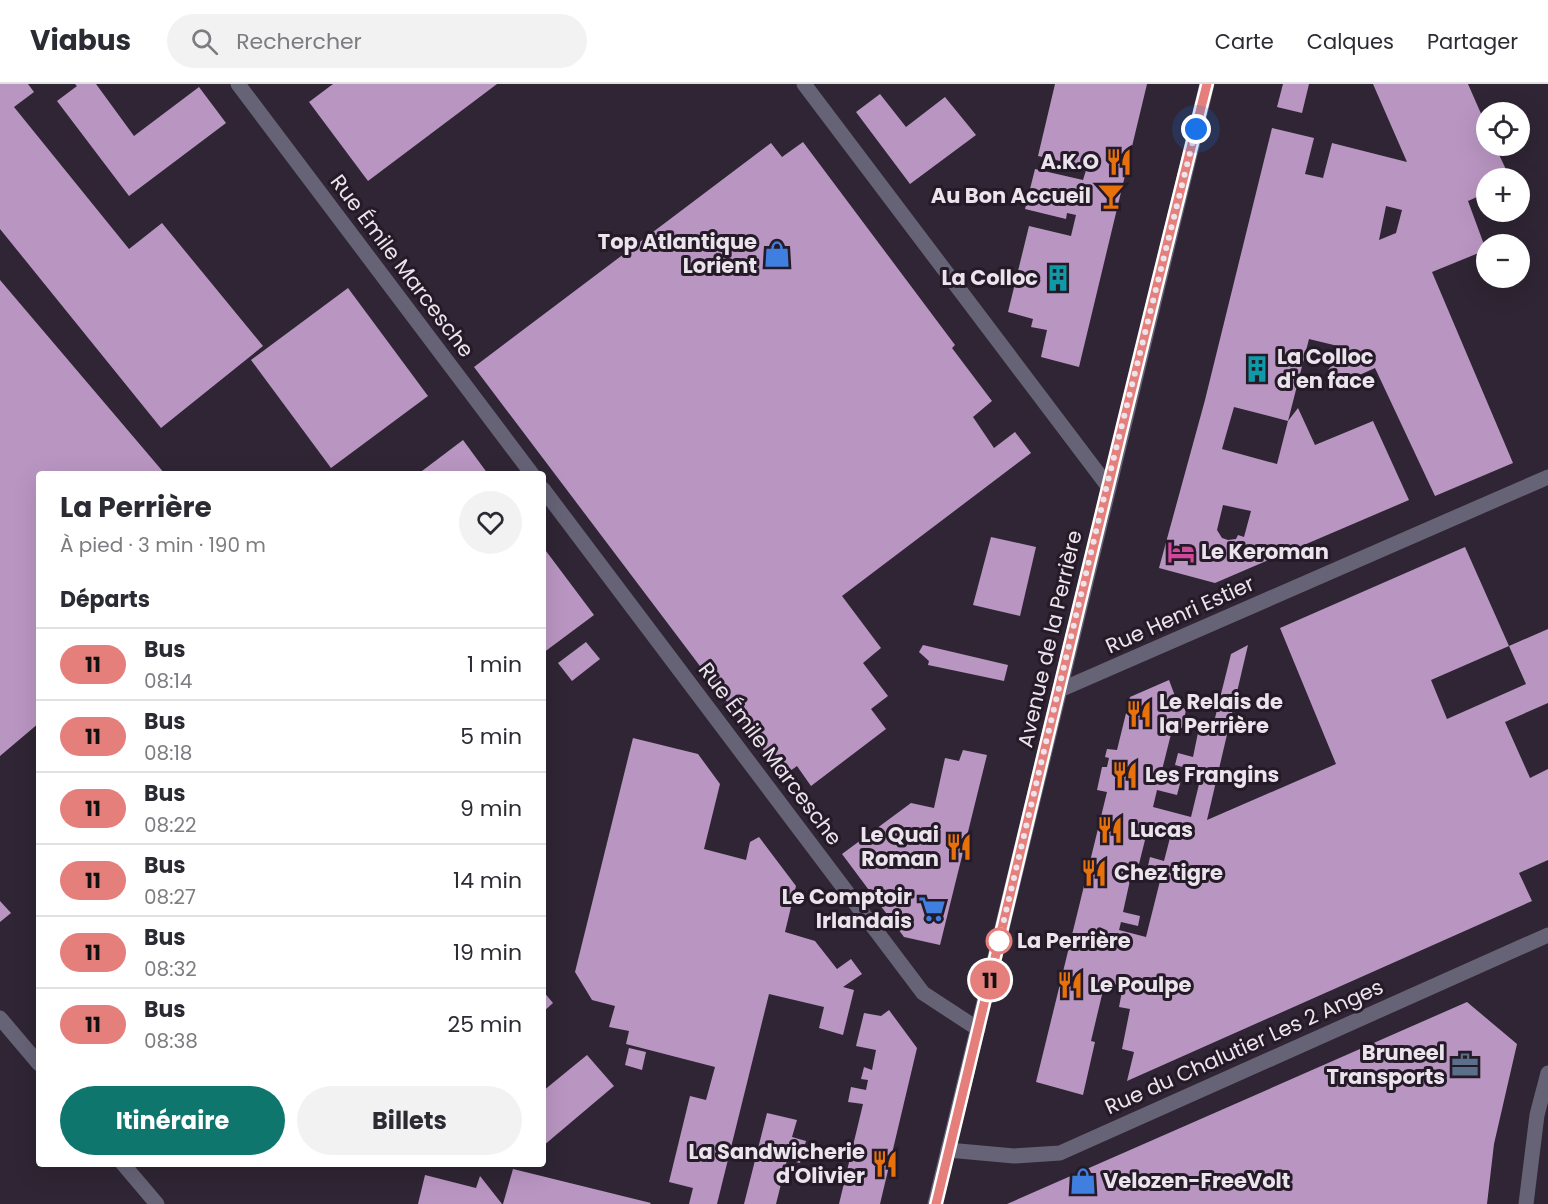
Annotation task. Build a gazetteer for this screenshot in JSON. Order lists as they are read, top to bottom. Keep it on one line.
{"streets":{"street":["Rue Émile Marcesche","Rue Henri Estier","Avenue de la Perrière","Rue du Chalutier Les 2 Anges"]},"crossings":[["Rue Émile Marcesche","Avenue de la Perrière"],["Rue Henri Estier","Avenue de la Perrière"],["Avenue de la Perrière","Rue du Chalutier Les 2 Anges"]],"places":{"restaurant":["A.K.O","Le Relais de la Perrière","Les Frangins","Lucas","Le Quai Roman","Chez tigre","Le Poulpe","La Sandwicherie d'Olivier"],"bar":["Au Bon Accueil"],"shop":["Top Atlantique Lorient","Velozen-FreeVolt"],"building":["La Colloc","La Colloc d'en face"],"hotel":["Le Keroman"],"supermarket":["Le Comptoir Irlandais"],"other":["La Perrière"],"office":["Bruneel Transports"]},"lines":["bus line 11"],"page":{"header":"Viabus","search":"Rechercher","nav":["Carte","Calques","Partager"],"on_map":"11","map_buttons":["+","−"],"heading":[["La Perrière","À pied · 3 min · 190 m"],"Départs"],"list":[{"mark":"11","name":"Bus","note":"08:14","value":"1 min"},{"mark":"11","name":"Bus","note":"08:18","value":"5 min"},{"mark":"11","name":"Bus","note":"08:22","value":"9 min"},{"mark":"11","name":"Bus","note":"08:27","value":"14 min"},{"mark":"11","name":"Bus","note":"08:32","value":"19 min"},{"mark":"11","name":"Bus","note":"08:38","value":"25 min"}],"buttons":["Itinéraire","Billets"]}}
